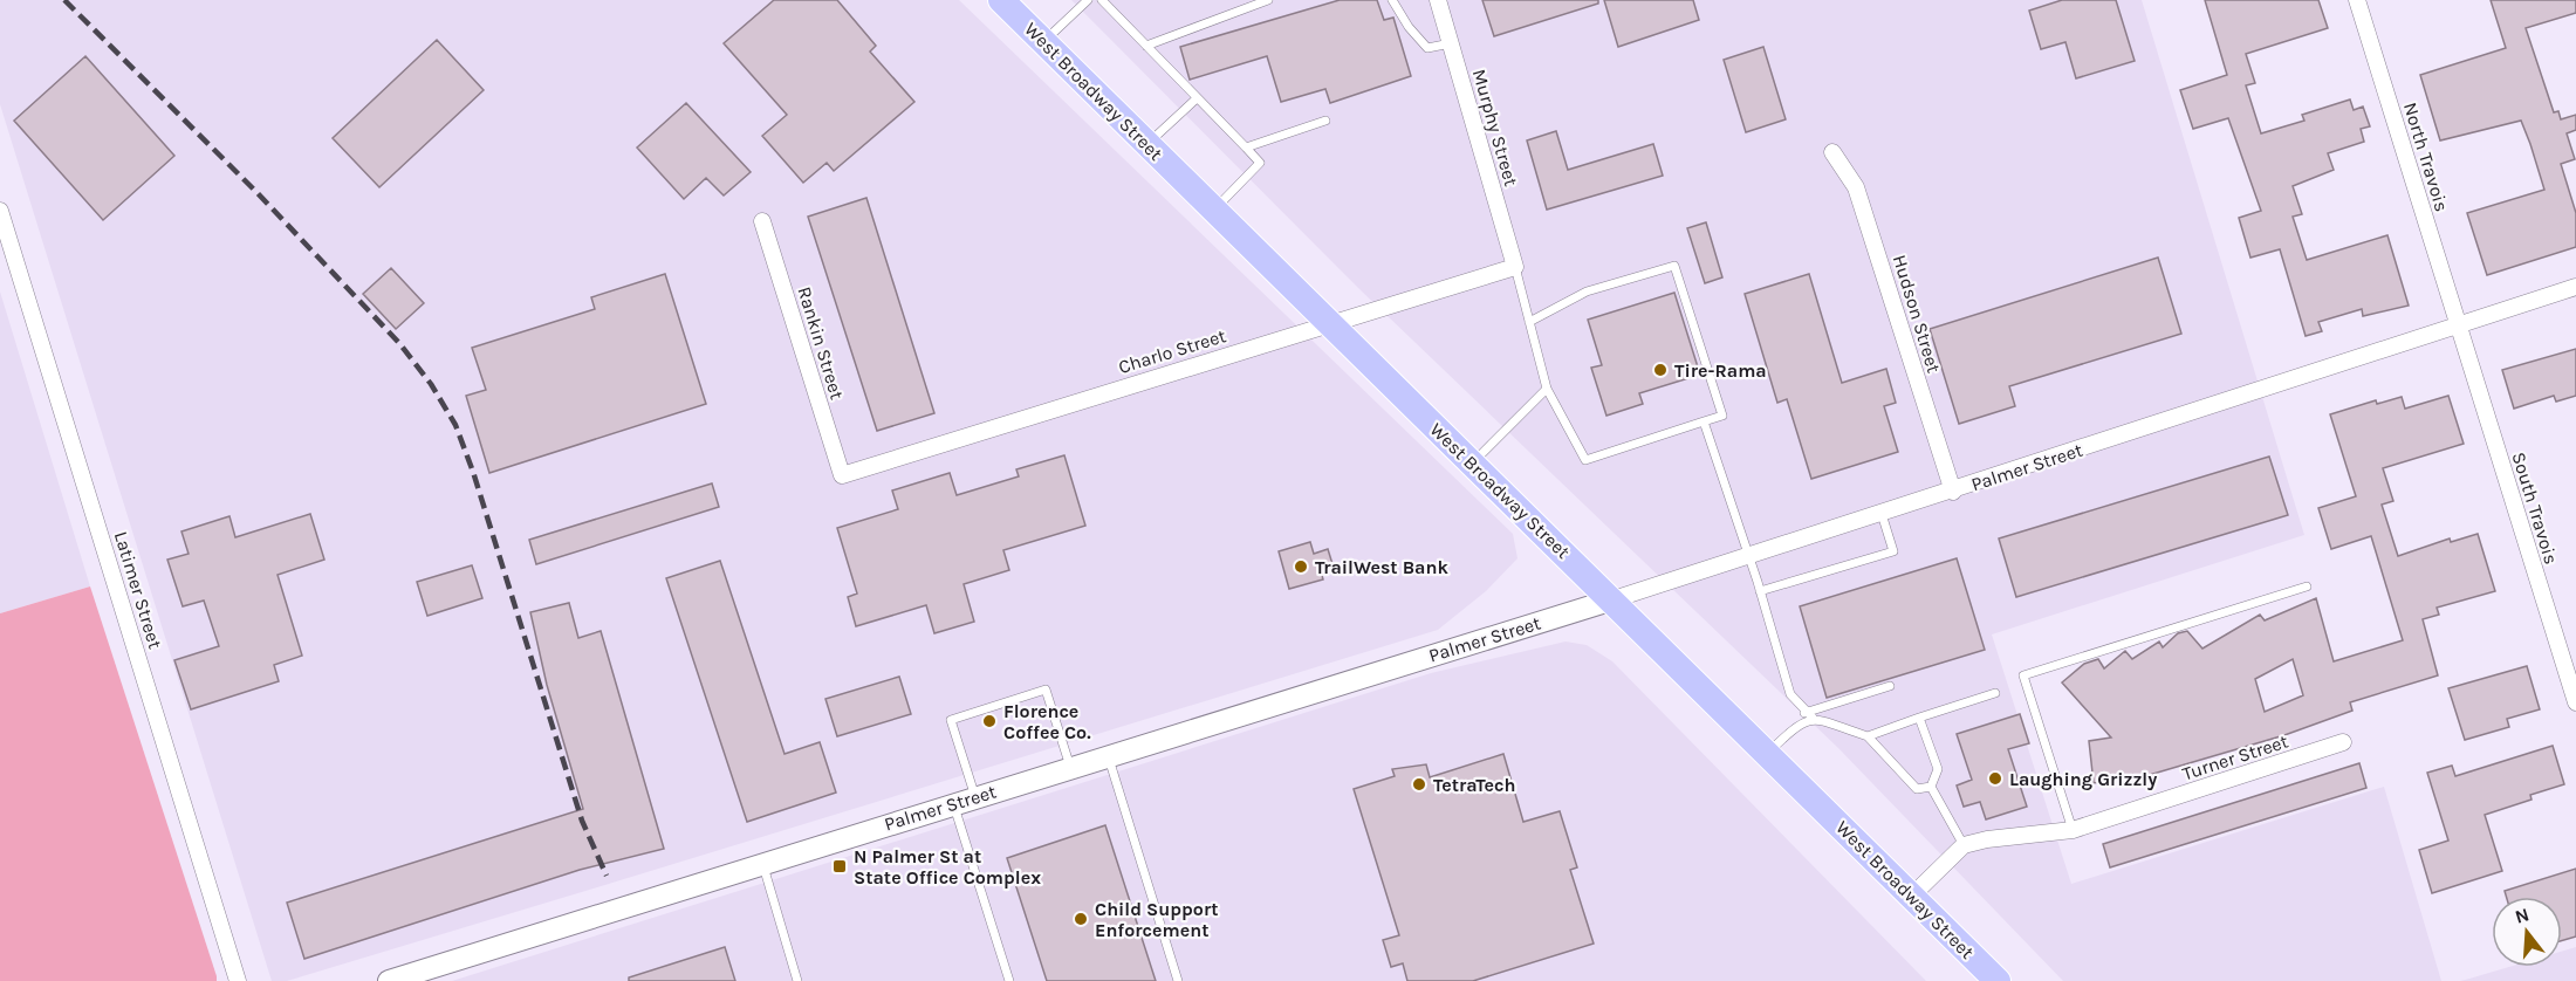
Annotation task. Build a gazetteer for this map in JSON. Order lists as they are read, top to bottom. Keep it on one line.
{"streets":{"main road":["West Broadway Street"],"street":["Murphy Street","North Travois","Hudson Street","Rankin Street","Charlo Street","Palmer Street","South Travois","Latimer Street","Turner Street"]},"crossings":[["West Broadway Street","Charlo Street"],["West Broadway Street","Palmer Street"],["Murphy Street","Charlo Street"],["North Travois","Palmer Street"],["North Travois","South Travois"],["Hudson Street","Palmer Street"],["Rankin Street","Charlo Street"],["Palmer Street","South Travois"]],"places":{"other":["Tire-Rama","TrailWest Bank","Florence Coffee Co.","Laughing Grizzly","TetraTech","Child Support Enforcement"],"transit":["N Palmer St at State Office Complex"]},"north":"top"}
